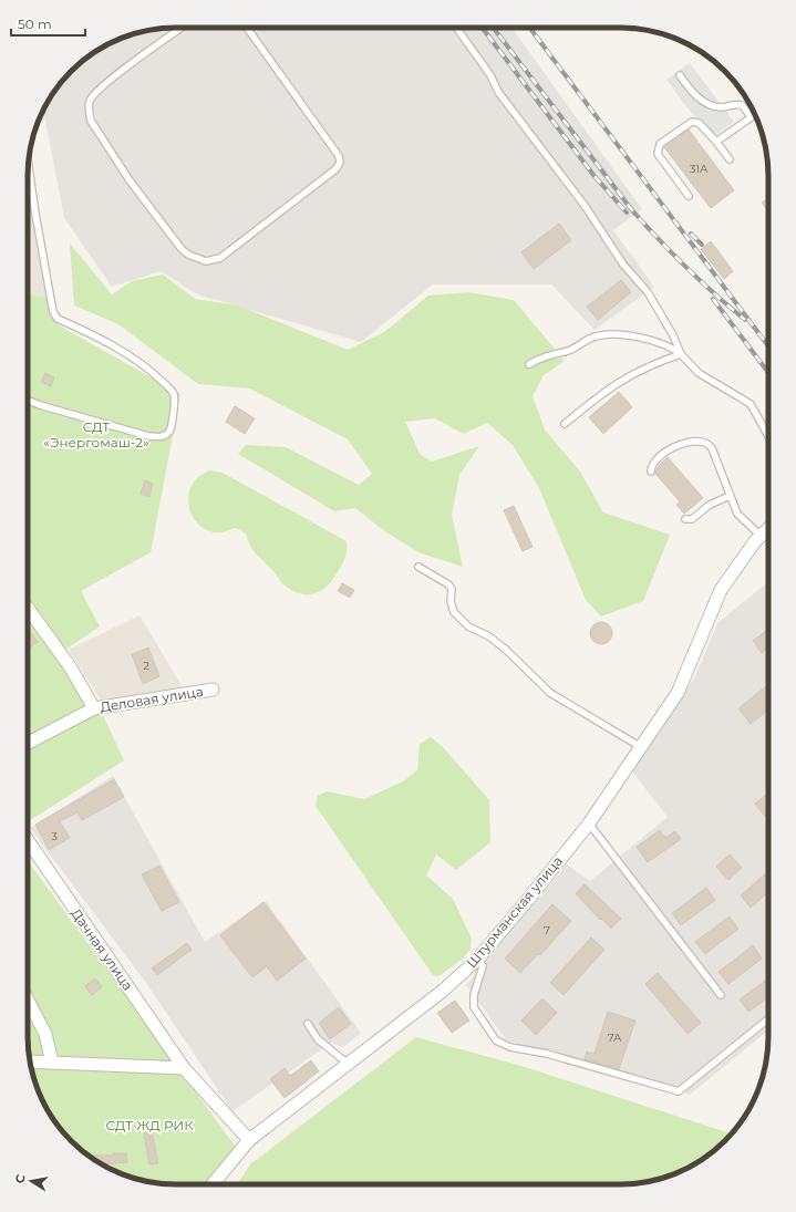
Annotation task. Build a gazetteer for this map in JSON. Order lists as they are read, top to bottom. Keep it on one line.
{"streets":{"street":["Деловая улица","Штурманская улица","Дачная улица"]},"parks":["СДТ «Энергомаш-2»","СДТ ЖД РИК"],"house_numbers":["31А","2","3","7","7А"],"scale_bar":"50 m","north":"left"}
